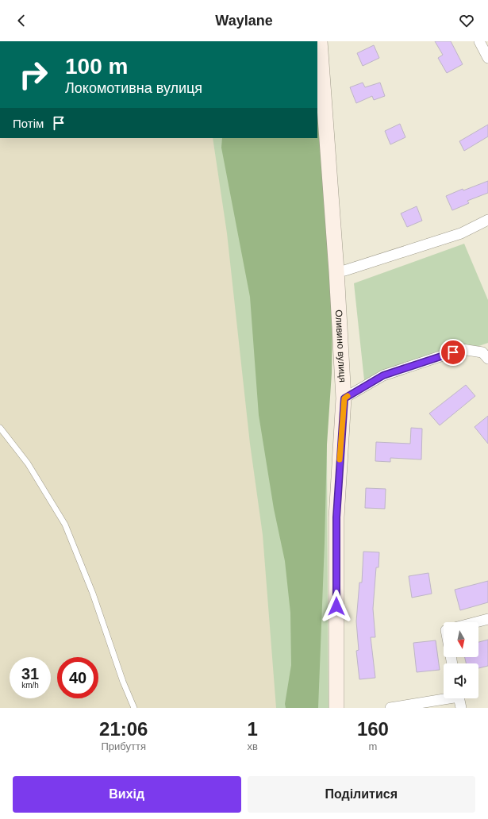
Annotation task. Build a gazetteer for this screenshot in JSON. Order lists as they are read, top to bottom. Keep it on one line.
{"streets":{"street":["Оливино вулиця"]},"north":"bottom","page":{"header":"Waylane","turn":["100 m","Локомотивна вулиця"],"then":"Потім","speed":"31 km/h","limit":"40","eta":["21:06","Прибуття","1","хв","160","m"],"buttons":["Вихід","Поділитися"]}}
